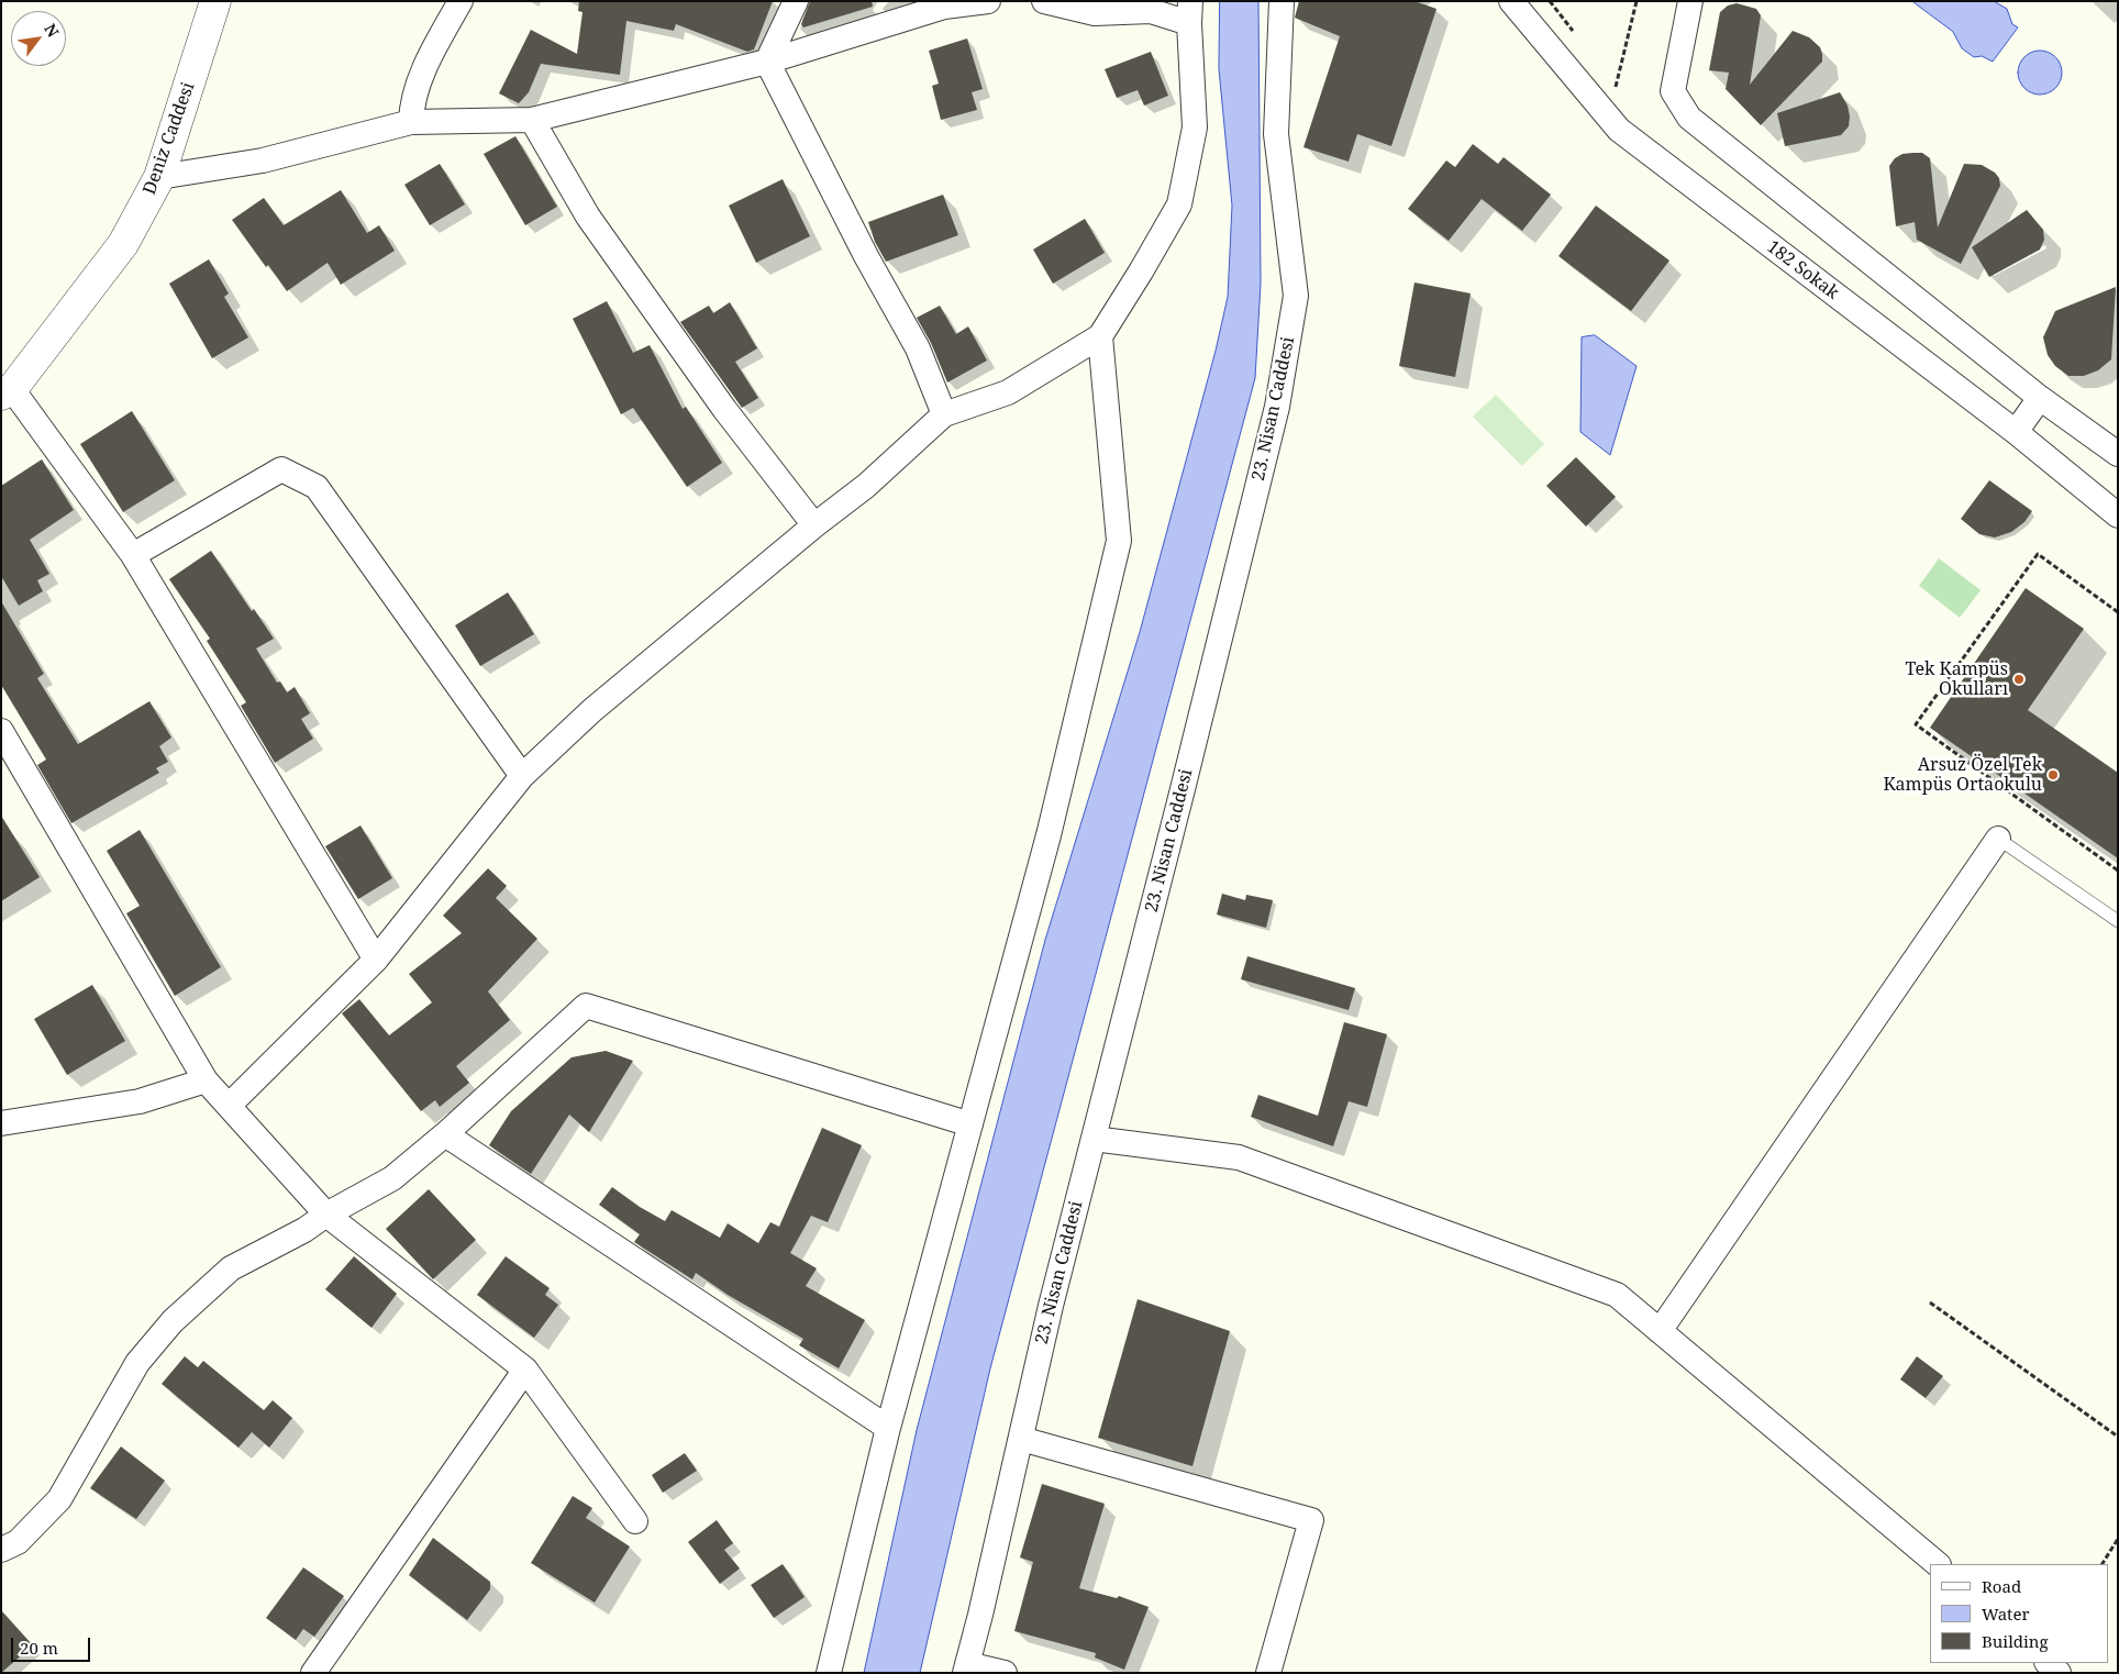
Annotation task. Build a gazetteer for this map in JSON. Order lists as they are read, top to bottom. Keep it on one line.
{"streets":{"street":["Deniz Caddesi","182 Sokak","23. Nisan Caddesi"]},"places":["Tek Kampüs Okulları","Arsuz Özel Tek Kampüs Ortaokulu"],"legend":["Road","Water","Building"],"scale_bar":"20 m","north":"top right"}
